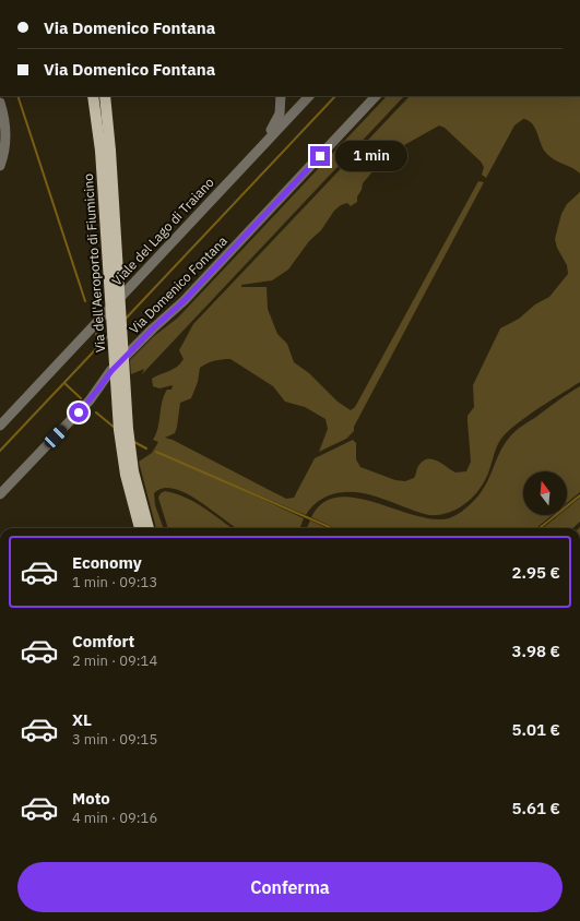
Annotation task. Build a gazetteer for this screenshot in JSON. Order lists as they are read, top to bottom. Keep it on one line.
{"streets":{"main road":["Via dell'Aeroporto di Fiumicino"],"street":["Viale del Lago di Traiano","Via Domenico Fontana"]},"north":"top","page":{"banner":["Via Domenico Fontana","Via Domenico Fontana"],"bubble":"1 min","list":[{"name":"Economy","note":"1 min · 09:13","value":"2.95 €"},{"name":"Comfort","note":"2 min · 09:14","value":"3.98 €"},{"name":"XL","note":"3 min · 09:15","value":"5.01 €"},{"name":"Moto","note":"4 min · 09:16","value":"5.61 €"}],"buttons":"Conferma"}}
